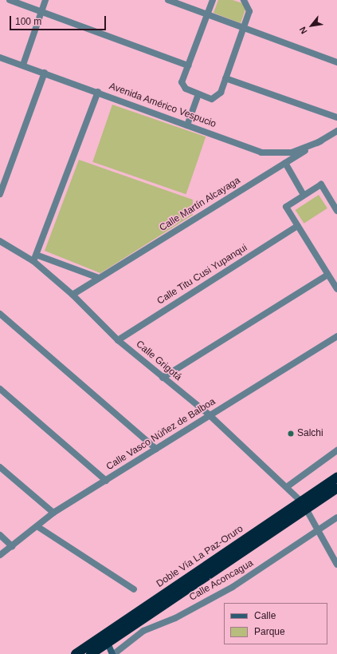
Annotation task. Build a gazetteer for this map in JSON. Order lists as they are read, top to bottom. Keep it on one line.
{"streets":{"highway":["Doble Vía La Paz-Oruro"],"street":["Avenida Américo Vespucio","Calle Martín Alcayaga","Calle Titu Cusi Yupanqui","Calle Grigotá","Calle Vasco Núñez de Balboa","Calle Aconcagua"]},"crossings":[["Avenida Américo Vespucio","Calle Martín Alcayaga"],["Calle Martín Alcayaga","Calle Grigotá"],["Calle Titu Cusi Yupanqui","Calle Grigotá"],["Calle Grigotá","Calle Vasco Núñez de Balboa"],["Calle Grigotá","Doble Vía La Paz-Oruro"],["Calle Grigotá","Calle Aconcagua"]],"places":["Salchi"],"legend":["Calle","Parque"],"scale_bar":"100 m","north":"bottom left"}
